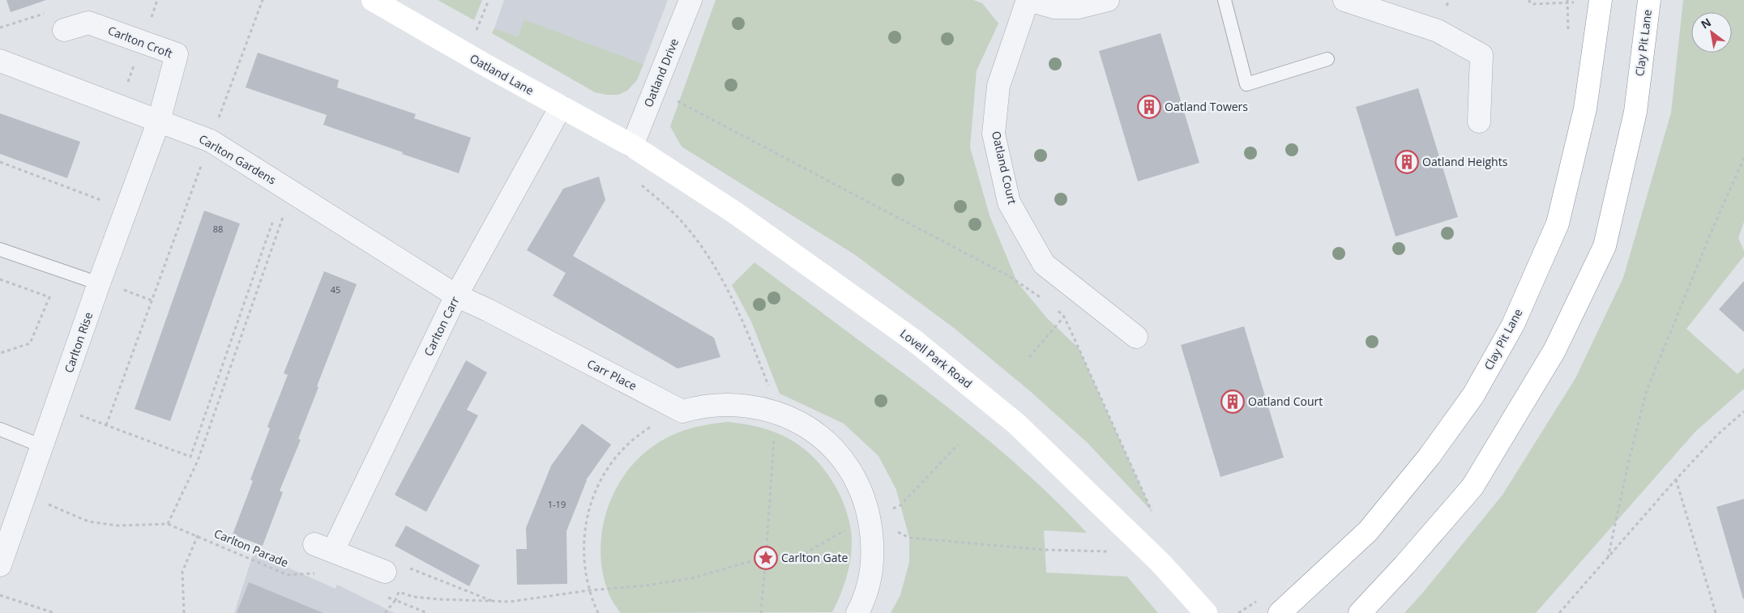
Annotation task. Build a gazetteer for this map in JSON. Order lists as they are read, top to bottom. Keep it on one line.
{"streets":{"main road":["Clay Pit Lane","Oatland Lane","Lovell Park Road"],"street":["Carlton Croft","Oatland Drive","Carlton Gardens","Oatland Court","Carlton Carr","Carlton Rise","Carr Place"],"path":["Carlton Parade"]},"crossings":[["Carlton Croft","Carlton Gardens"],["Carlton Croft","Carlton Rise"],["Oatland Drive","Oatland Lane"],["Oatland Drive","Lovell Park Road"],["Oatland Lane","Carlton Carr"],["Oatland Lane","Lovell Park Road"],["Carlton Gardens","Carlton Carr"],["Carlton Gardens","Carlton Rise"],["Carlton Gardens","Carr Place"],["Carlton Carr","Carr Place"],["Carlton Rise","Carlton Parade"]],"places":{"building":["Oatland Towers","Oatland Heights","Oatland Court"],"place":["Carlton Gate"]},"house_numbers":["88","45","1-19"],"north":"top left"}
